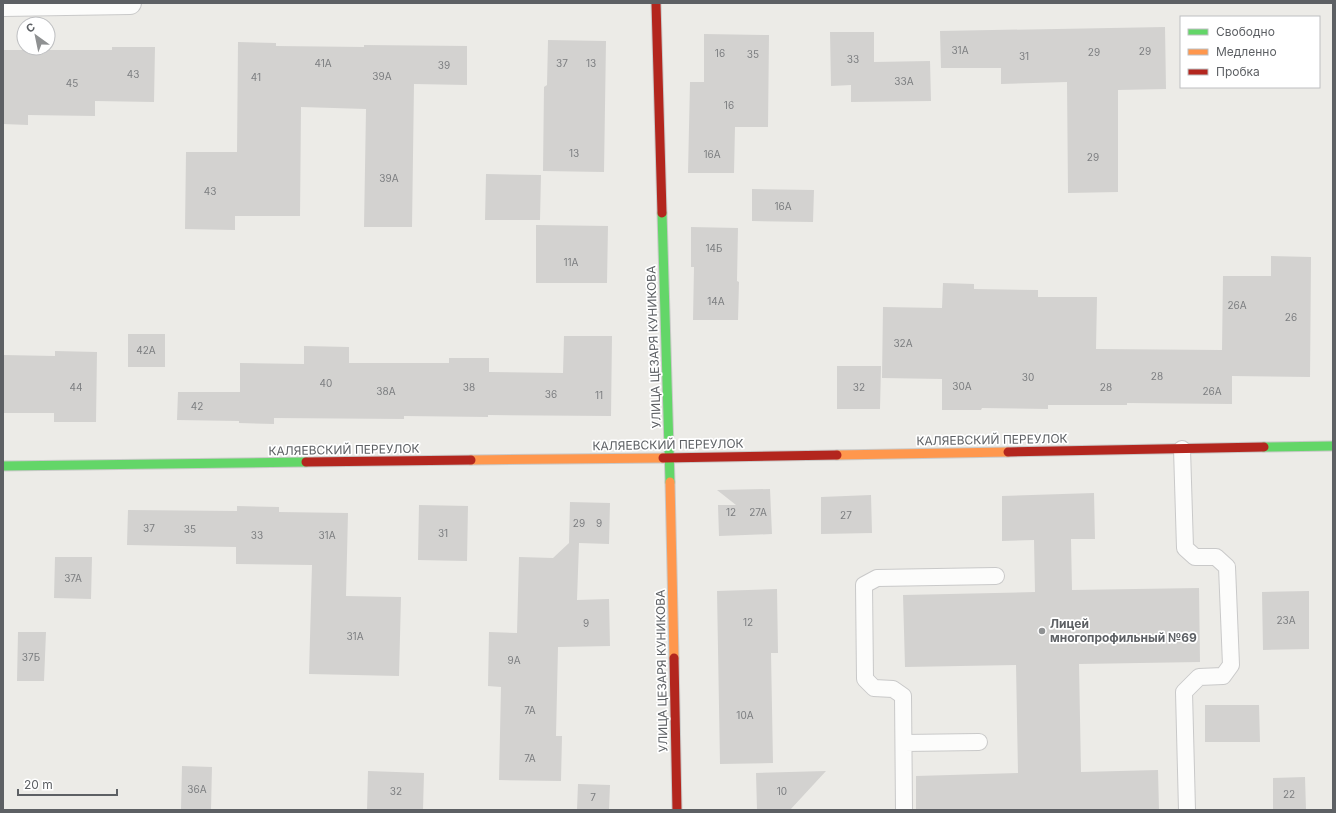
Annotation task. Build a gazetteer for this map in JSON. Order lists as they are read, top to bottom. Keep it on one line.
{"streets":{"street":["УЛИЦА ЦЕЗАРЯ КУНИКОВА","КАЛЯЕВСКИЙ ПЕРЕУЛОК"]},"crossings":[["УЛИЦА ЦЕЗАРЯ КУНИКОВА","КАЛЯЕВСКИЙ ПЕРЕУЛОК"]],"places":["Лицей многопрофильный №69"],"house_numbers":["31А","29","29","16","35","31","33","41А","37","13","39","43","39А","41","33А","45","16","13","16А","29","39А","43","16А","14Б","11А","14А","26А","26","32А","42А","28","30","40","30А","44","38","32","28","38А","26А","36","11","42","12","27А","27","29","9","37","35","31","33","31А","37А","23А","12","9","31А","37Б","9А","7А","10А","7А","36А","32","10","22","7"],"legend":["Свободно","Медленно","Пробка"],"scale_bar":"20 m","north":"top left"}
